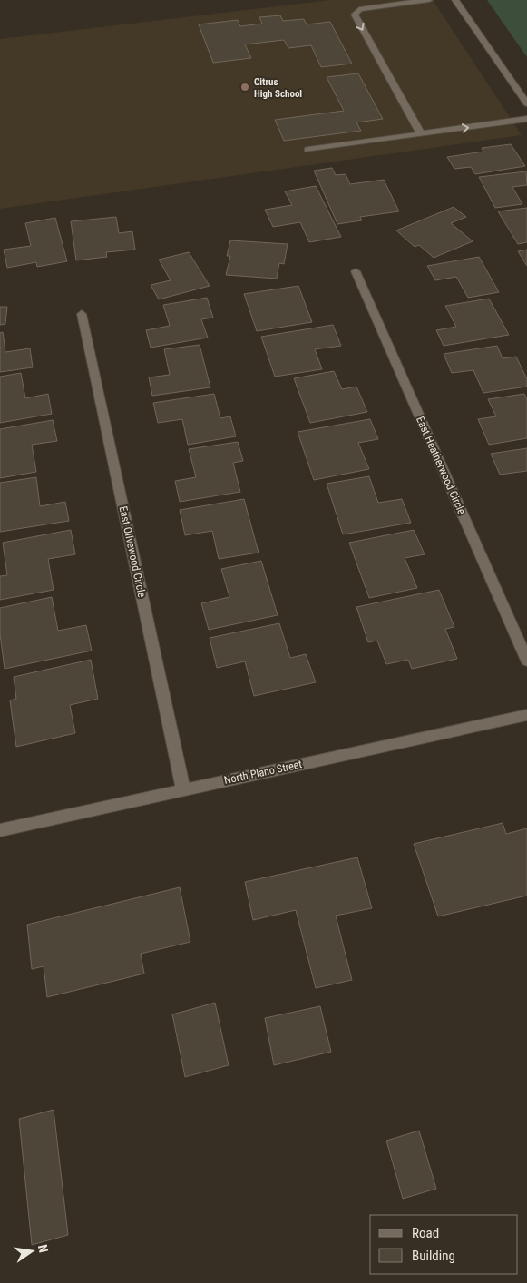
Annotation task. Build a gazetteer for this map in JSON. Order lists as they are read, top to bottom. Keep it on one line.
{"streets":{"street":["East Heatherwood Circle","East Olivewood Circle","North Plano Street"]},"crossings":[["East Olivewood Circle","North Plano Street"]],"places":["Citrus High School"],"legend":["Road","Building"],"north":"right"}
